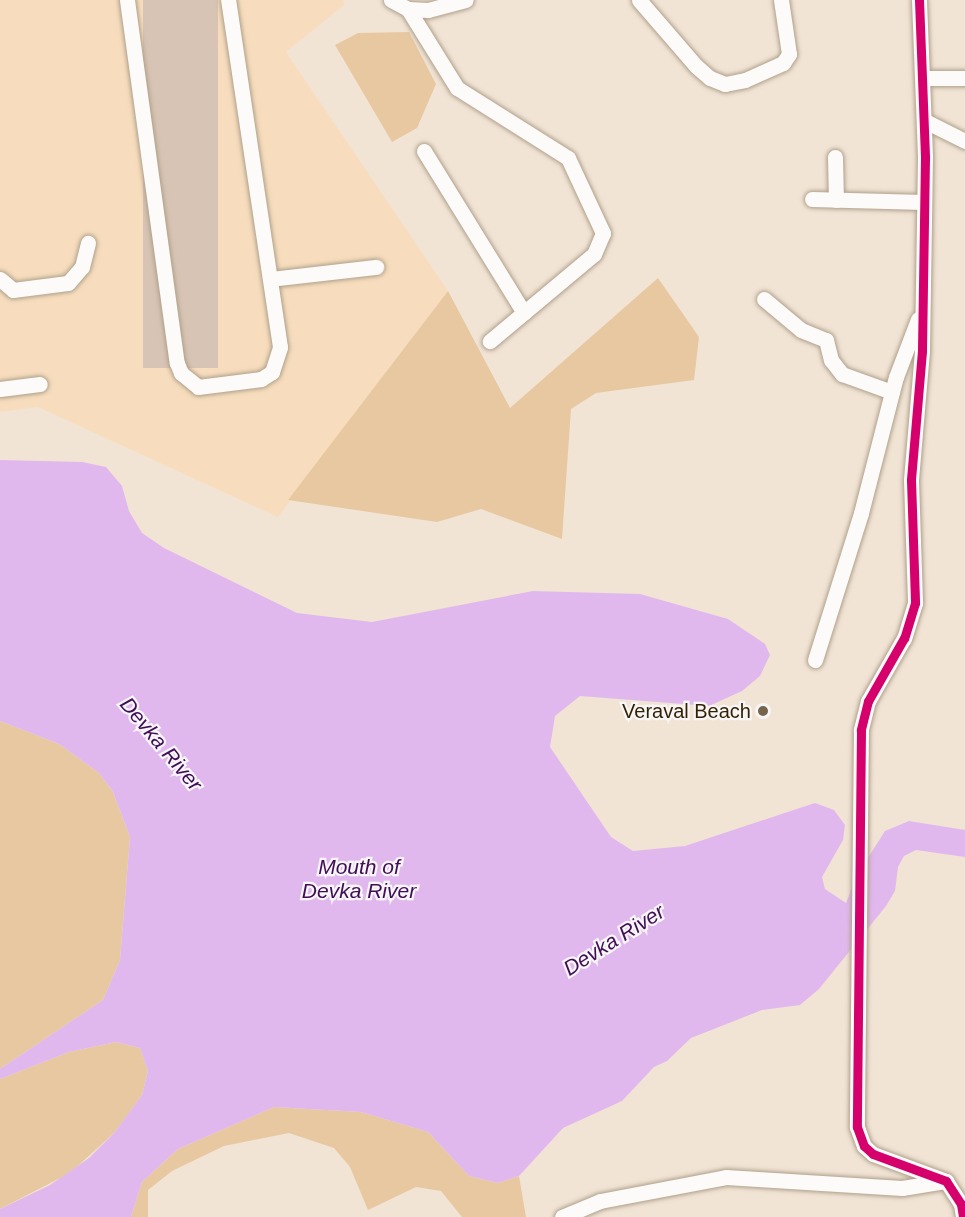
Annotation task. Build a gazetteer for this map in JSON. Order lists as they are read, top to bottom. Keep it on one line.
{"water":["Devka River","Mouth of Devka River"],"places":["Veraval Beach"]}
